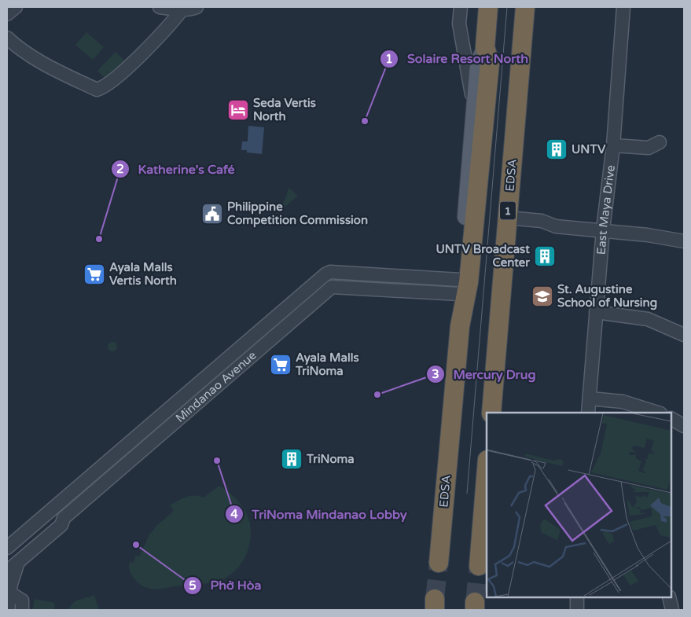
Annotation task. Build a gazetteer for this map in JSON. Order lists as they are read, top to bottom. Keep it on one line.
{"streets":{"highway":["EDSA","1"],"street":["East Maya Drive","Mindanao Avenue"]},"crossings":[["EDSA","Mindanao Avenue"]],"places":{"hotel":["Seda Vertis North"],"other":["Solaire Resort North","Katherine’s Café","Mercury Drug","TriNoma Mindanao Lobby","Phở Hòa"],"building":["UNTV","UNTV Broadcast Center","TriNoma"],"public building":["Philippine Competition Commission"],"supermarket":["Ayala Malls Vertis North","Ayala Malls TriNoma"],"school or university":["St. Augustine School of Nursing"]}}
